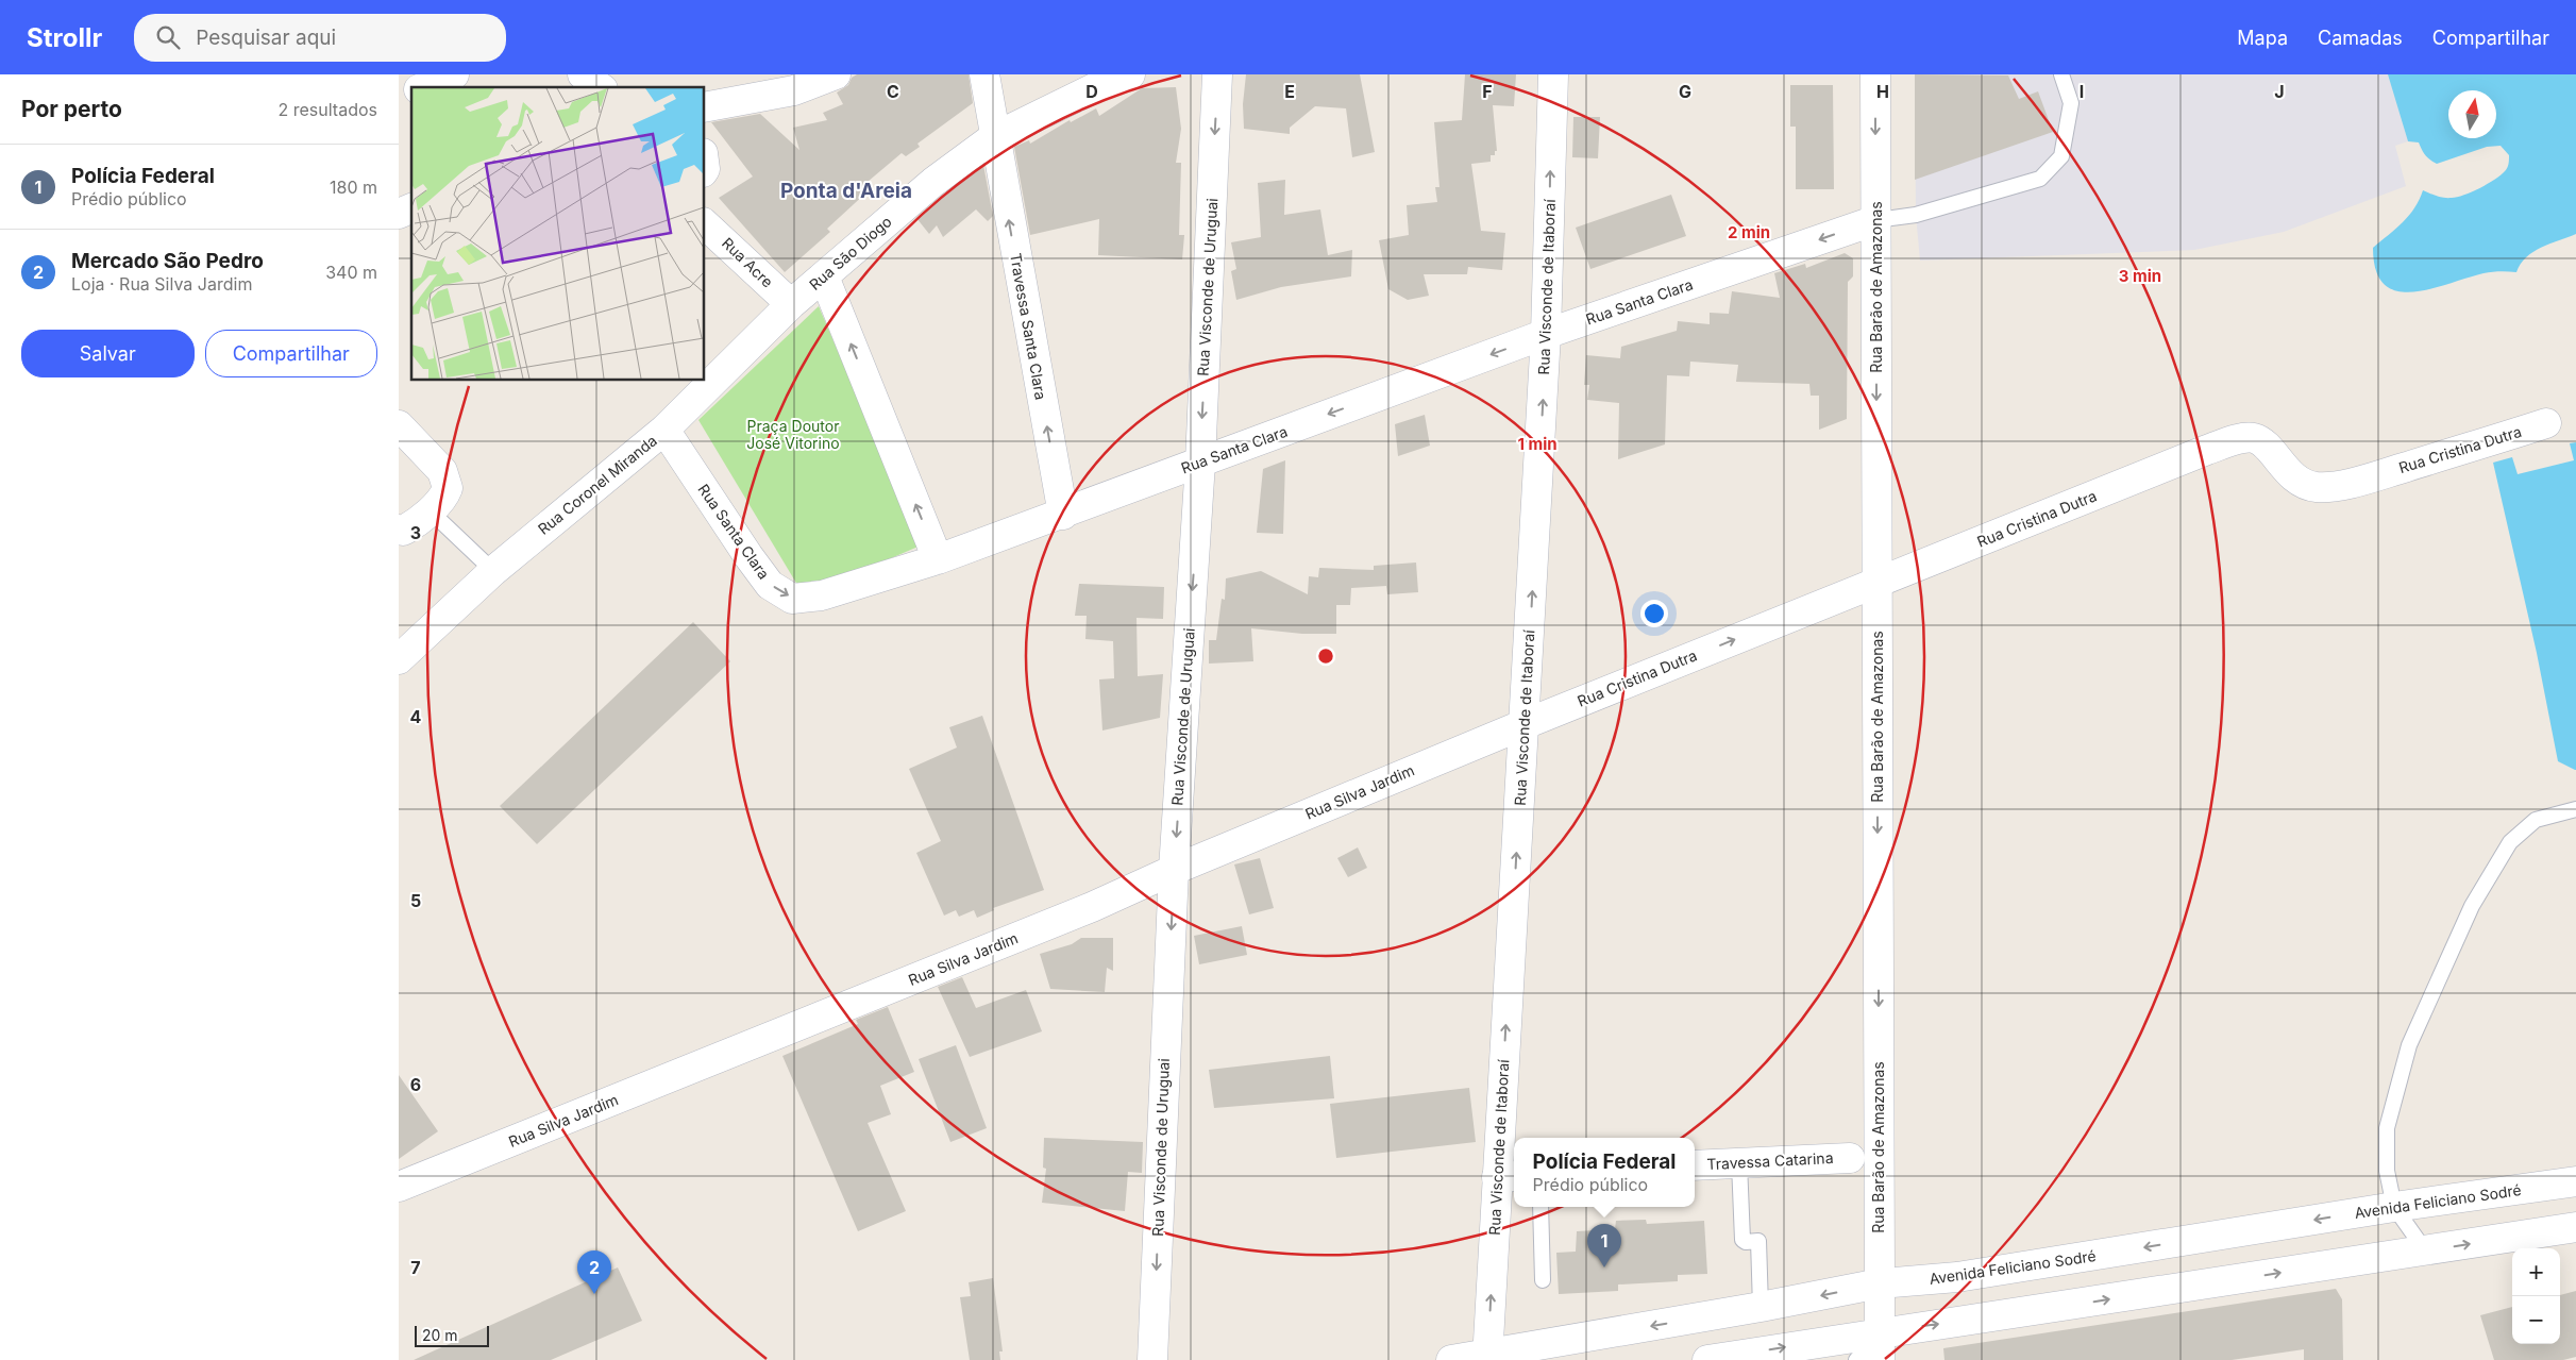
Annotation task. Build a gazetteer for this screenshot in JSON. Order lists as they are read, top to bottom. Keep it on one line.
{"streets":{"street":["Rua São Diogo","Rua Acre","Rua Visconde de Uruguai","Rua Visconde de Itaboraí","Rua Barão de Amazonas","Rua Santa Clara","Travessa Santa Clara","Rua Cristina Dutra","Rua Coronel Miranda","Rua Silva Jardim","Travessa Catarina","Avenida Feliciano Sodré"]},"crossings":[["Rua São Diogo","Rua Acre"],["Rua São Diogo","Travessa Santa Clara"],["Rua São Diogo","Rua Coronel Miranda"],["Rua Acre","Rua Coronel Miranda"],["Rua Visconde de Uruguai","Rua Santa Clara"],["Rua Visconde de Uruguai","Rua Silva Jardim"],["Rua Visconde de Itaboraí","Rua Santa Clara"],["Rua Visconde de Itaboraí","Rua Cristina Dutra"],["Rua Visconde de Itaboraí","Rua Silva Jardim"],["Rua Visconde de Itaboraí","Avenida Feliciano Sodré"],["Rua Barão de Amazonas","Rua Santa Clara"],["Rua Barão de Amazonas","Rua Cristina Dutra"],["Rua Barão de Amazonas","Avenida Feliciano Sodré"],["Rua Santa Clara","Travessa Santa Clara"],["Rua Santa Clara","Rua Coronel Miranda"],["Rua Cristina Dutra","Rua Silva Jardim"]],"one_way":["Rua Visconde de Uruguai","Rua Visconde de Itaboraí","Rua Barão de Amazonas"],"districts":["Ponta d'Areia"],"parks":["Praça Doutor José Vitorino"],"scale_bar":"20 m","north":"top","page":{"header":"Strollr","search":"Pesquisar aqui","nav":["Mapa","Camadas","Compartilhar"],"heading":["Por perto","2 resultados"],"list":[{"mark":"1","name":"Polícia Federal","note":"Prédio público","value":"180 m"},{"mark":"2","name":"Mercado São Pedro","note":"Loja · Rua Silva Jardim","value":"340 m"}],"buttons":["Salvar","Compartilhar"],"popup":["Polícia Federal","Prédio público"],"pins":["1","2"],"map_buttons":["+","−"],"scale":"20 m"},"grid":{"columns":["C","D","E","F","G","H","I","J"],"rows":["3","4","5","6","7"]},"rings":["2 min","3 min","1 min"]}
